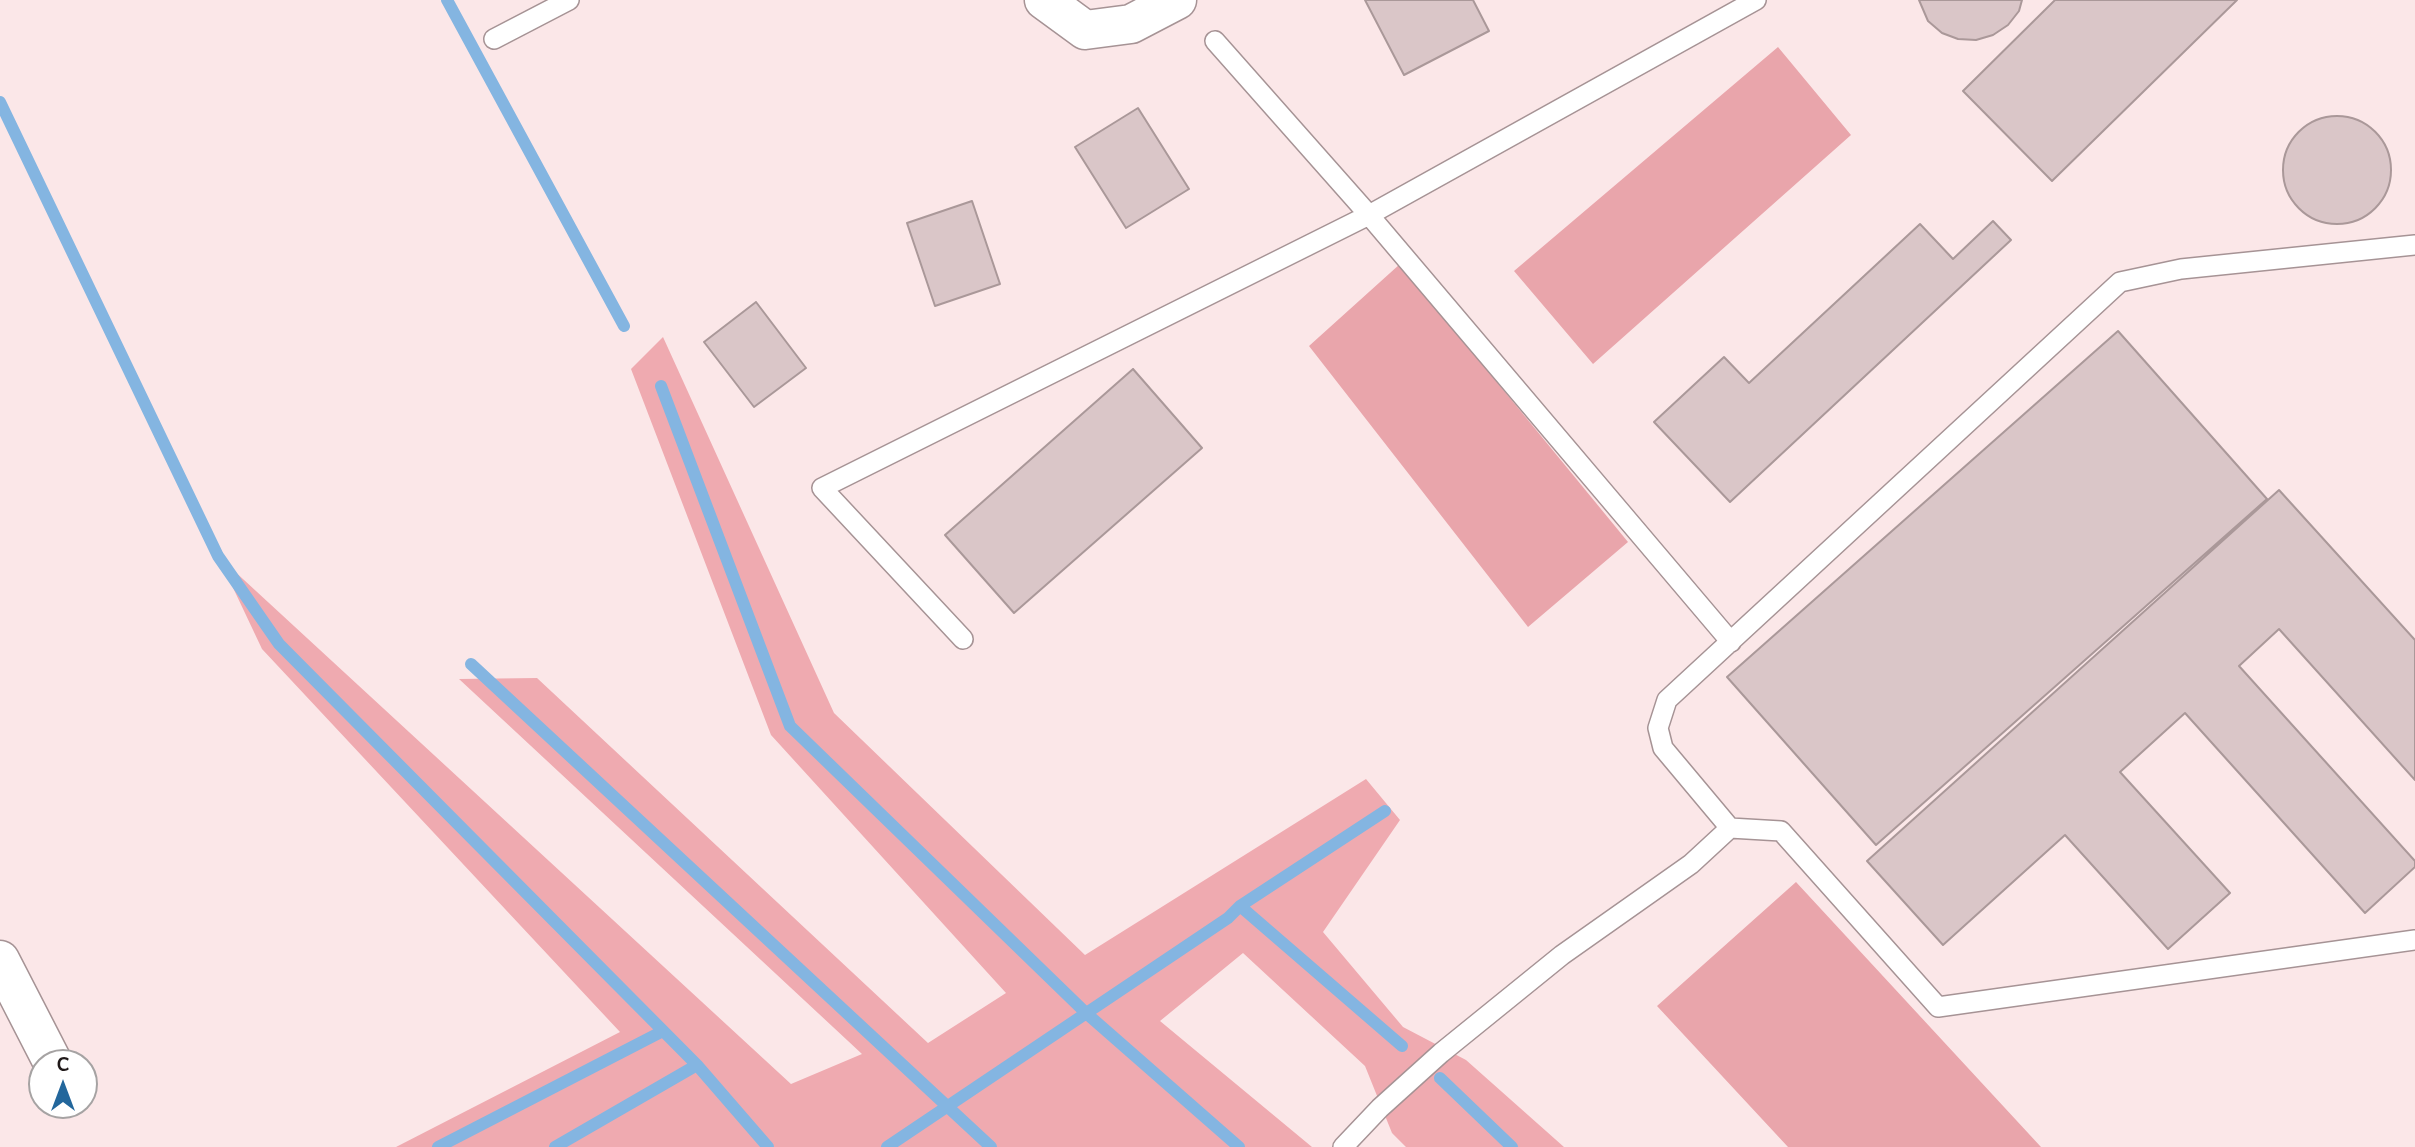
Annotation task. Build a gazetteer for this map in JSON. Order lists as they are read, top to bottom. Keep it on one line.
{"north":"top"}
